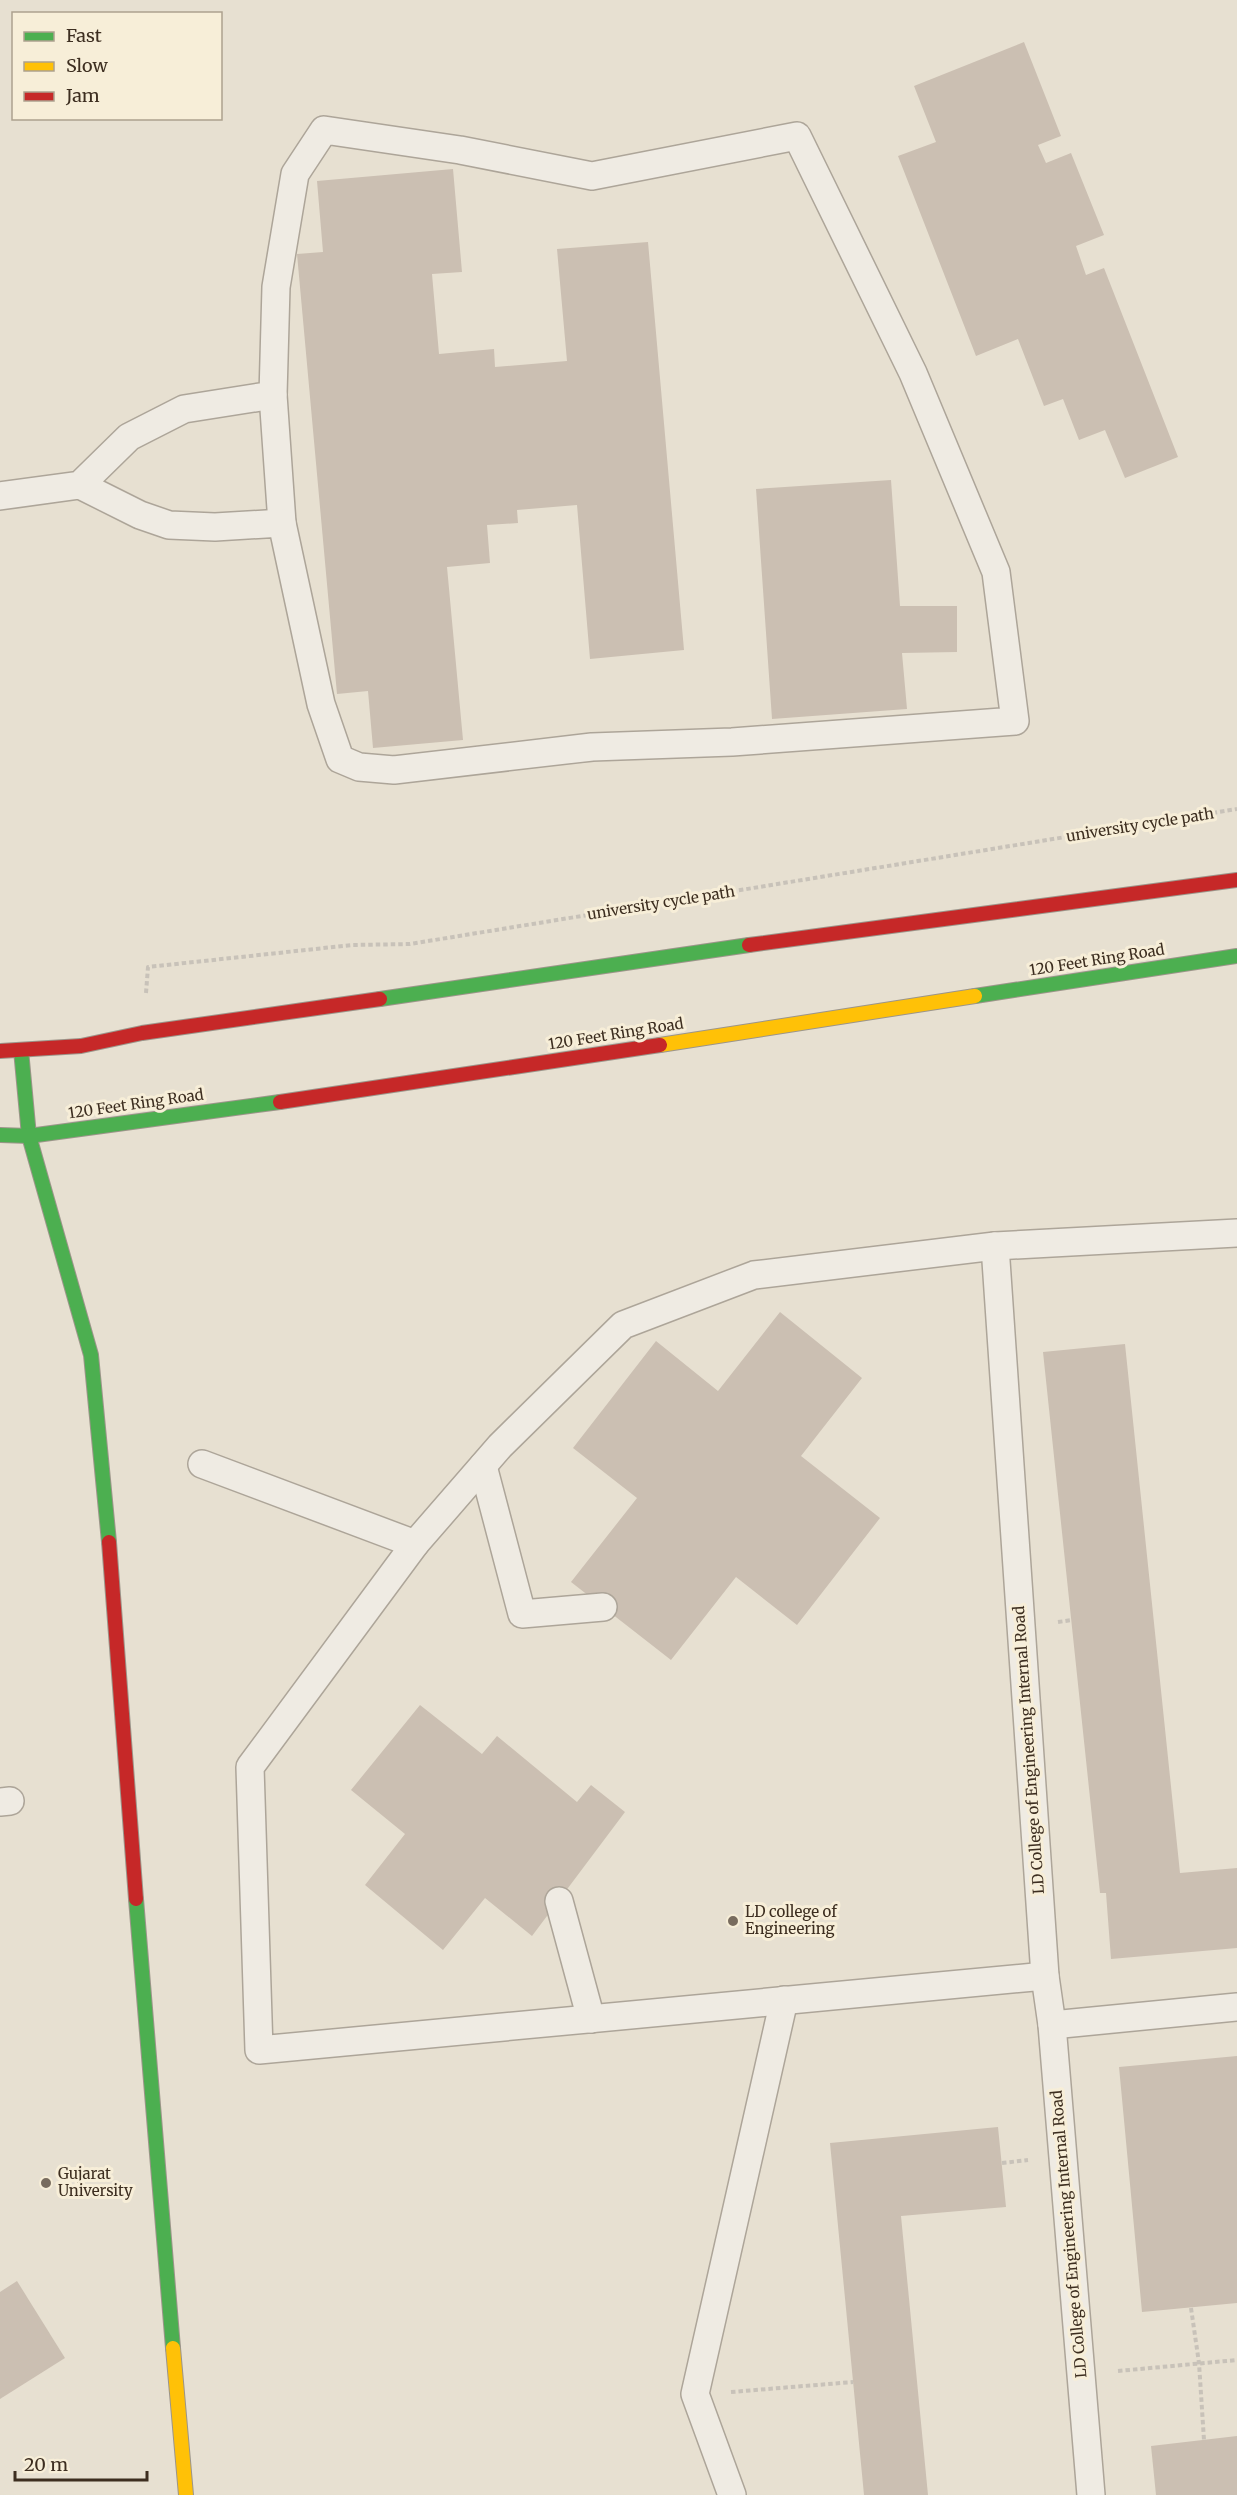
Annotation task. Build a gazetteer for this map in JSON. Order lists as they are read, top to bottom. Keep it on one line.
{"streets":{"main road":["120 Feet Ring Road"],"lane":["LD College of Engineering Internal Road"],"path":["university cycle path"]},"places":["LD college of Engineering","Gujarat University"],"legend":["Fast","Slow","Jam"],"scale_bar":"20 m"}
